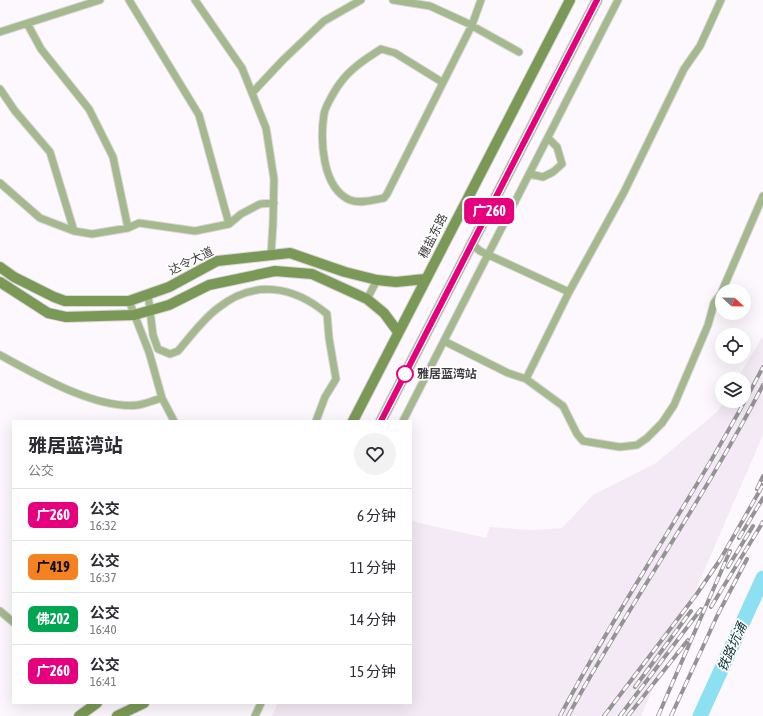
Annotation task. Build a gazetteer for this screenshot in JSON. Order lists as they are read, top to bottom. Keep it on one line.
{"streets":{"main road":["穗盐东路","达令大道"]},"crossings":[["穗盐东路","达令大道"]],"water":["铁路坑涌"],"places":["雅居蓝湾站"],"lines":["bus line 广260"],"north":"right","page":{"on_map":"广260","heading":["雅居蓝湾站","公交"],"list":[{"mark":"广260","name":"公交","note":"16:32","value":"6 分钟"},{"mark":"广419","name":"公交","note":"16:37","value":"11 分钟"},{"mark":"佛202","name":"公交","note":"16:40","value":"14 分钟"},{"mark":"广260","name":"公交","note":"16:41","value":"15 分钟"}]}}
